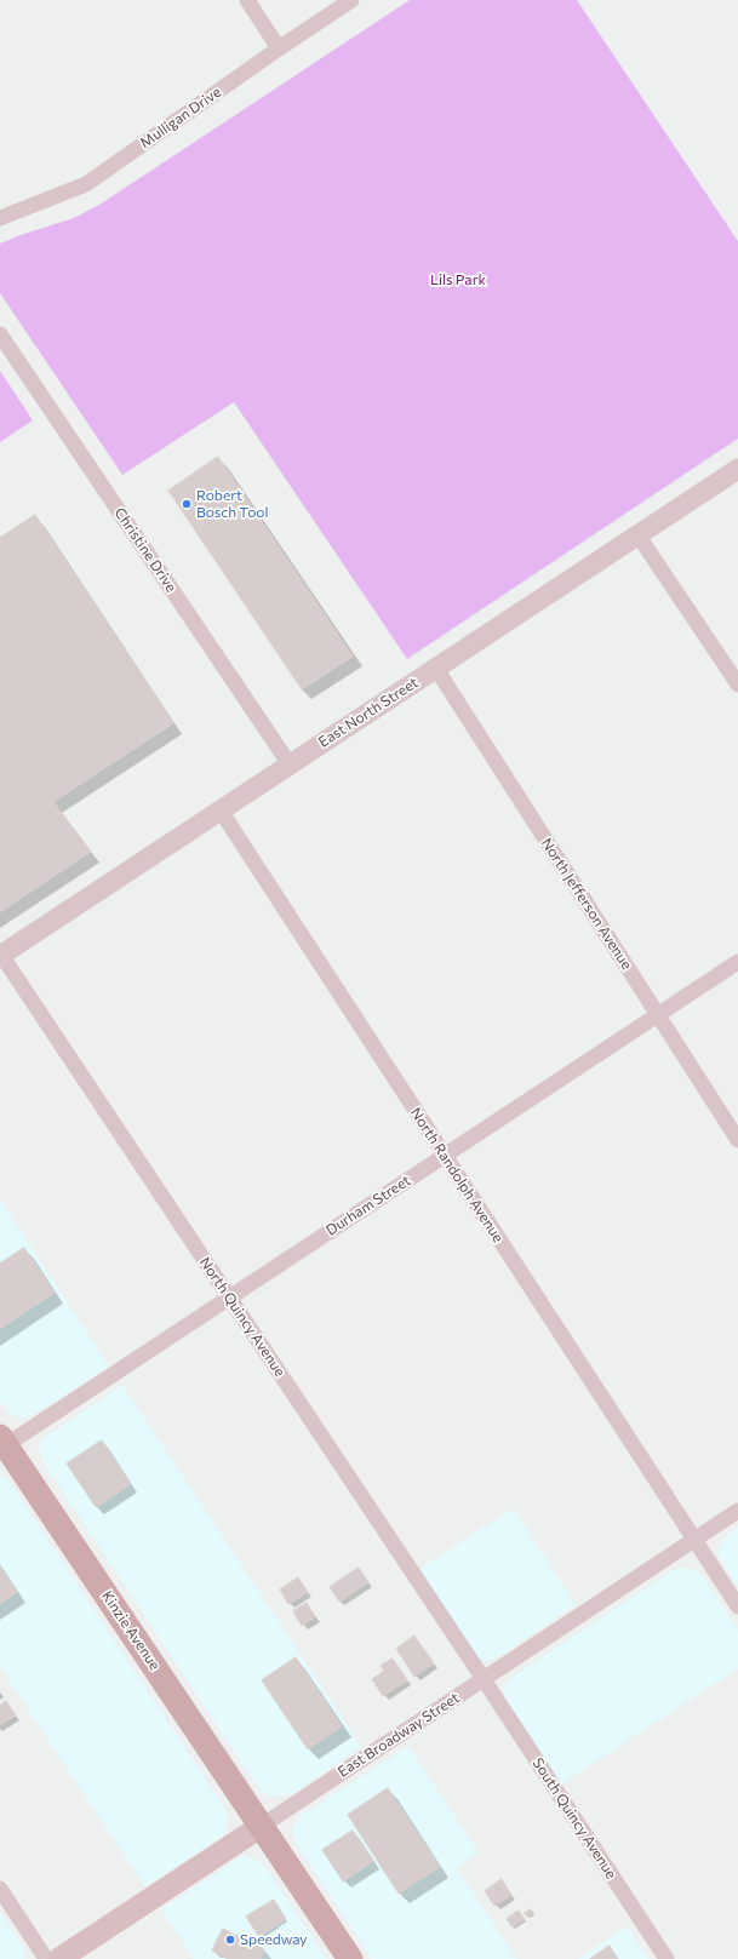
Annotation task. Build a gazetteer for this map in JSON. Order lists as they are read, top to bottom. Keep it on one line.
{"streets":{"main road":["Kinzie Avenue","East Broadway Street"],"street":["Mulligan Drive","Christine Drive","East North Street","North Jefferson Avenue","North Randolph Avenue","Durham Street","North Quincy Avenue","South Quincy Avenue"]},"crossings":[["Christine Drive","East North Street"],["East North Street","North Jefferson Avenue"],["East North Street","North Randolph Avenue"],["East North Street","North Quincy Avenue"],["North Jefferson Avenue","Durham Street"],["North Randolph Avenue","Durham Street"],["North Randolph Avenue","East Broadway Street"],["Durham Street","North Quincy Avenue"],["Durham Street","Kinzie Avenue"],["North Quincy Avenue","East Broadway Street"],["North Quincy Avenue","South Quincy Avenue"],["Kinzie Avenue","East Broadway Street"],["East Broadway Street","South Quincy Avenue"]],"parks":["Lils Park"],"places":["Robert Bosch Tool","Speedway"]}
